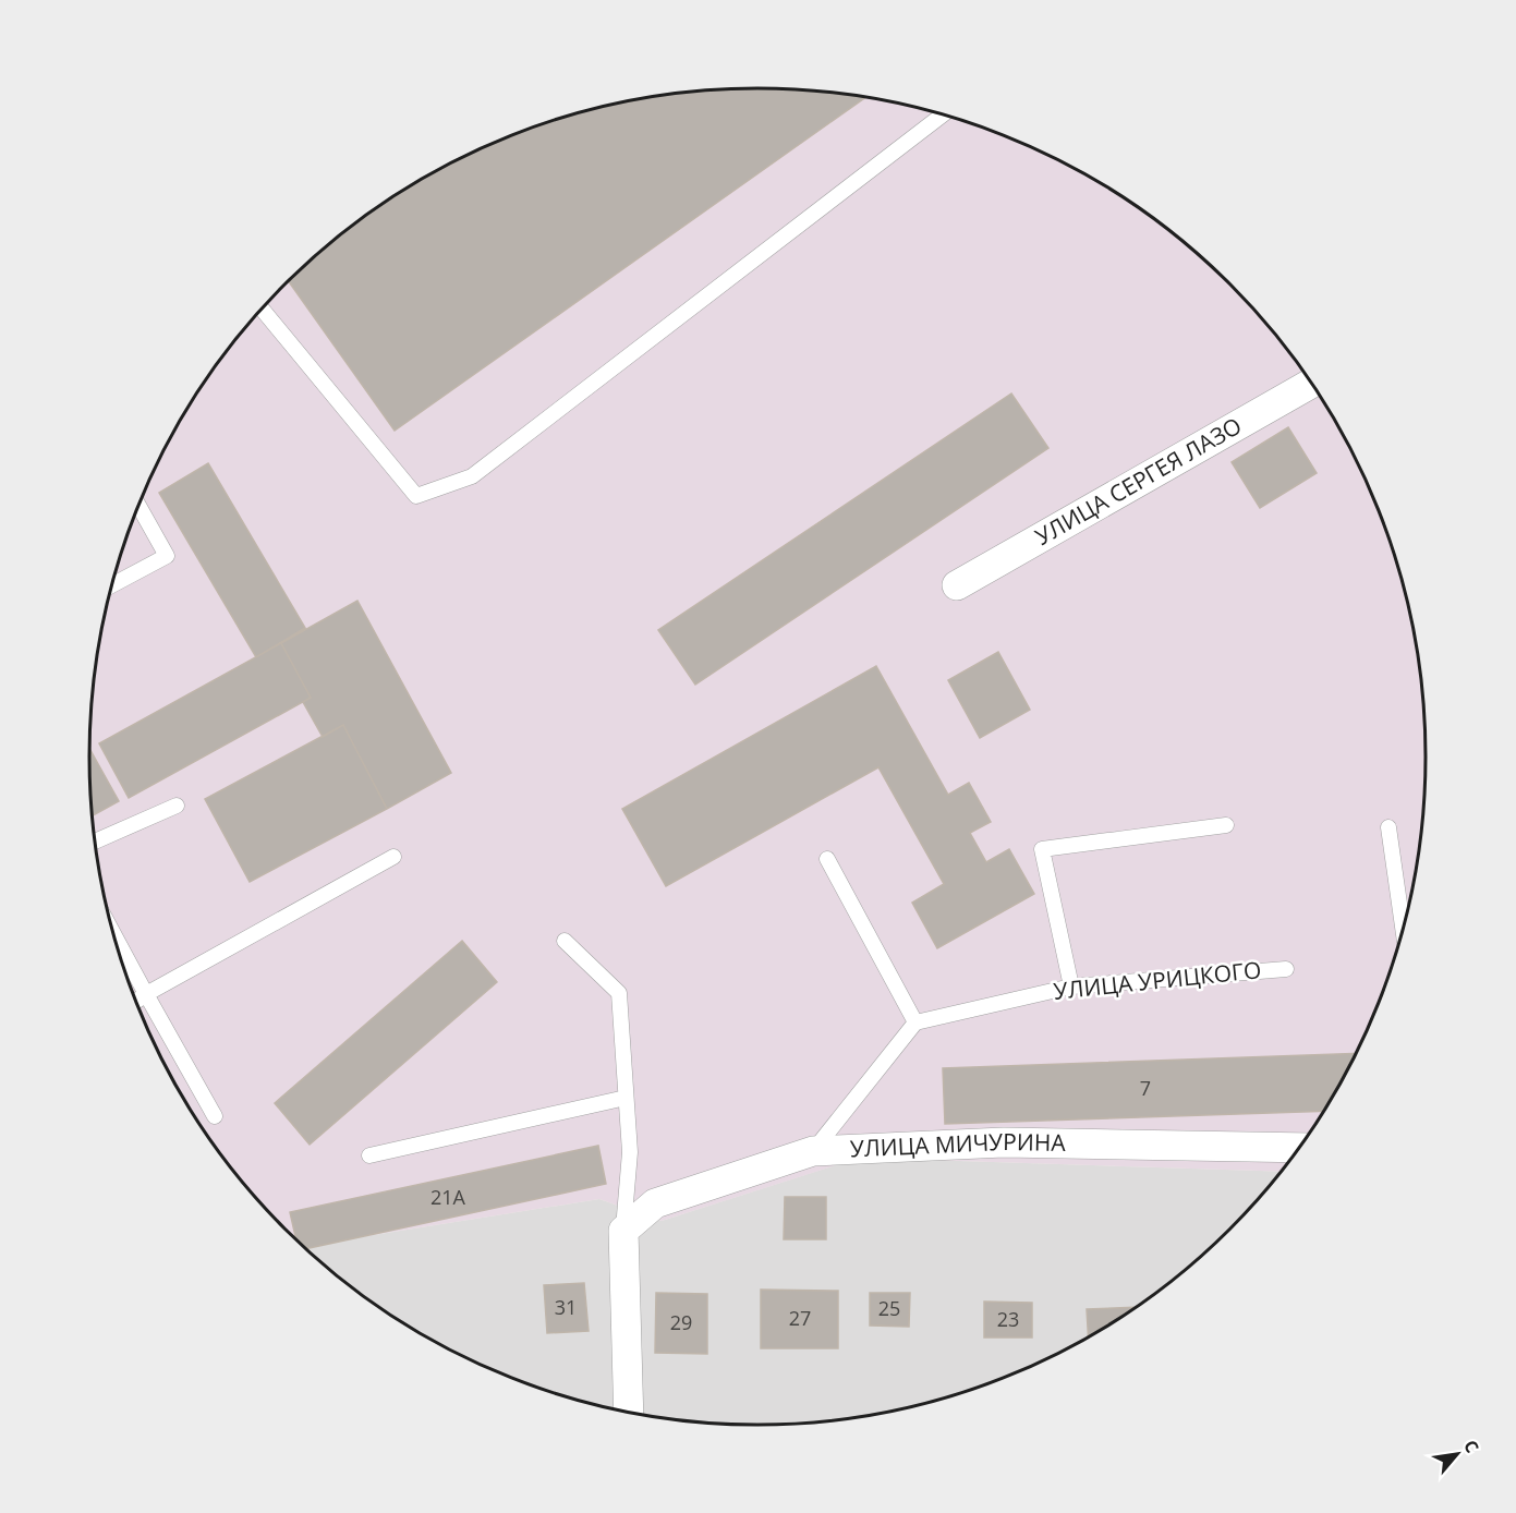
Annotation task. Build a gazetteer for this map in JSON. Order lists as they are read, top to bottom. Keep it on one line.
{"streets":{"street":["УЛИЦА СЕРГЕЯ ЛАЗО","УЛИЦА МИЧУРИНА"],"lane":["УЛИЦА УРИЦКОГО"]},"house_numbers":["7","21А","31","25","27","23","29"],"north":"top right"}
